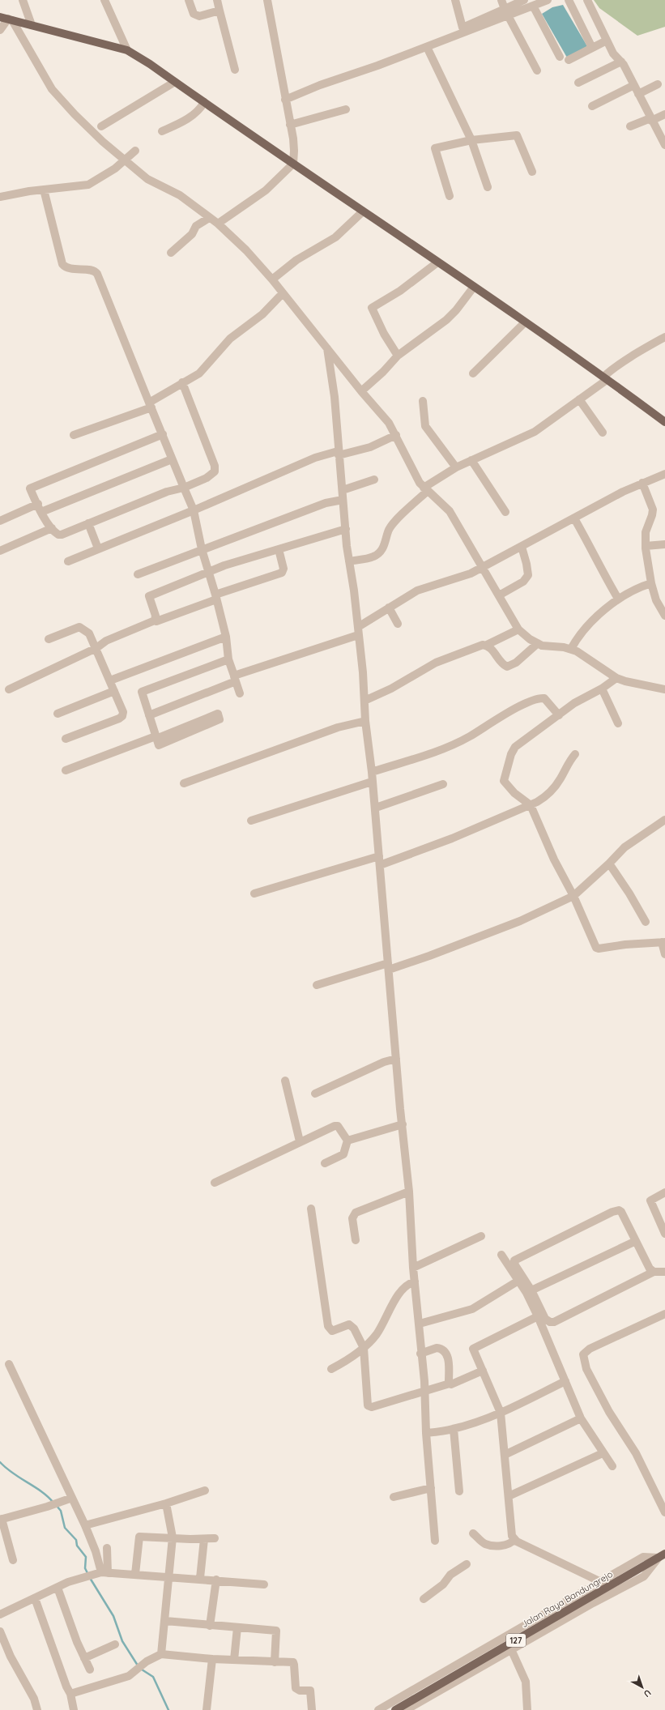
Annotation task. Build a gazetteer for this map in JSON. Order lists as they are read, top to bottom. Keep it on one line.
{"streets":{"main road":["Jalan Raya Bandungrejo","127"]},"north":"bottom right"}
